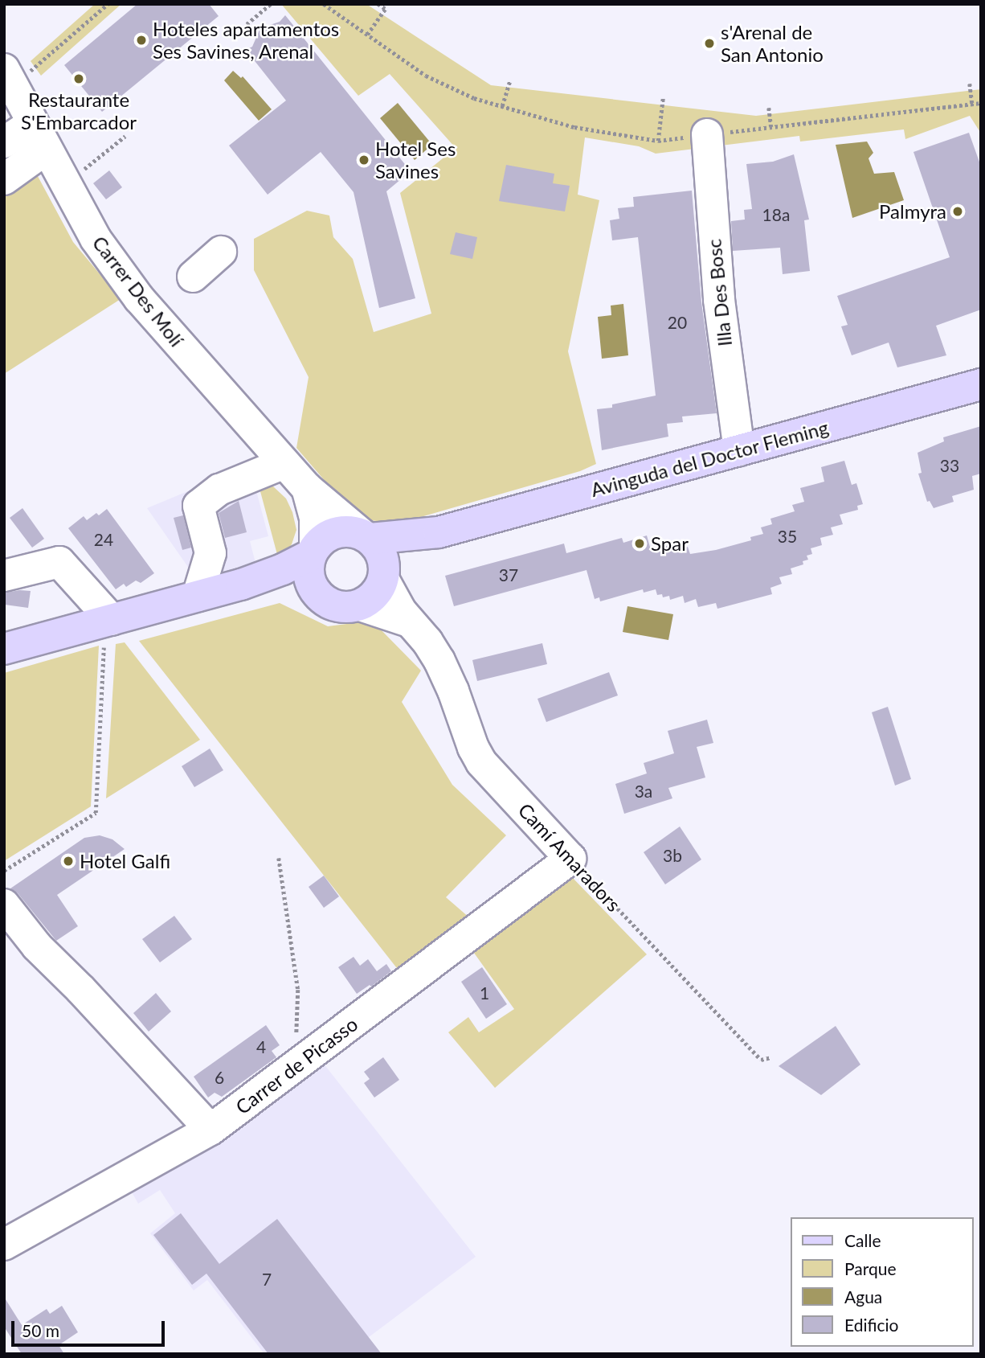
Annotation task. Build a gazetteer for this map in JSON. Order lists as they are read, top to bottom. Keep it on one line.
{"streets":{"main road":["Avinguda del Doctor Fleming"],"street":["Carrer Des Molí","Illa Des Bosc","Camí Amaradors","Carrer de Picasso"]},"crossings":[["Carrer Des Molí","Avinguda del Doctor Fleming"],["Carrer Des Molí","Camí Amaradors"],["Illa Des Bosc","Avinguda del Doctor Fleming"],["Avinguda del Doctor Fleming","Camí Amaradors"],["Camí Amaradors","Carrer de Picasso"]],"places":["Hoteles apartamentos Ses Savines, Arenal","s'Arenal de San Antonio","Restaurante S'Embarcador","Hotel Ses Savines","Palmyra","Spar","Hotel Galfi"],"house_numbers":["18a","20","33","35","24","37","3a","3b","1","4","6","7"],"legend":["Calle","Parque","Agua","Edificio"],"scale_bar":"50 m"}
